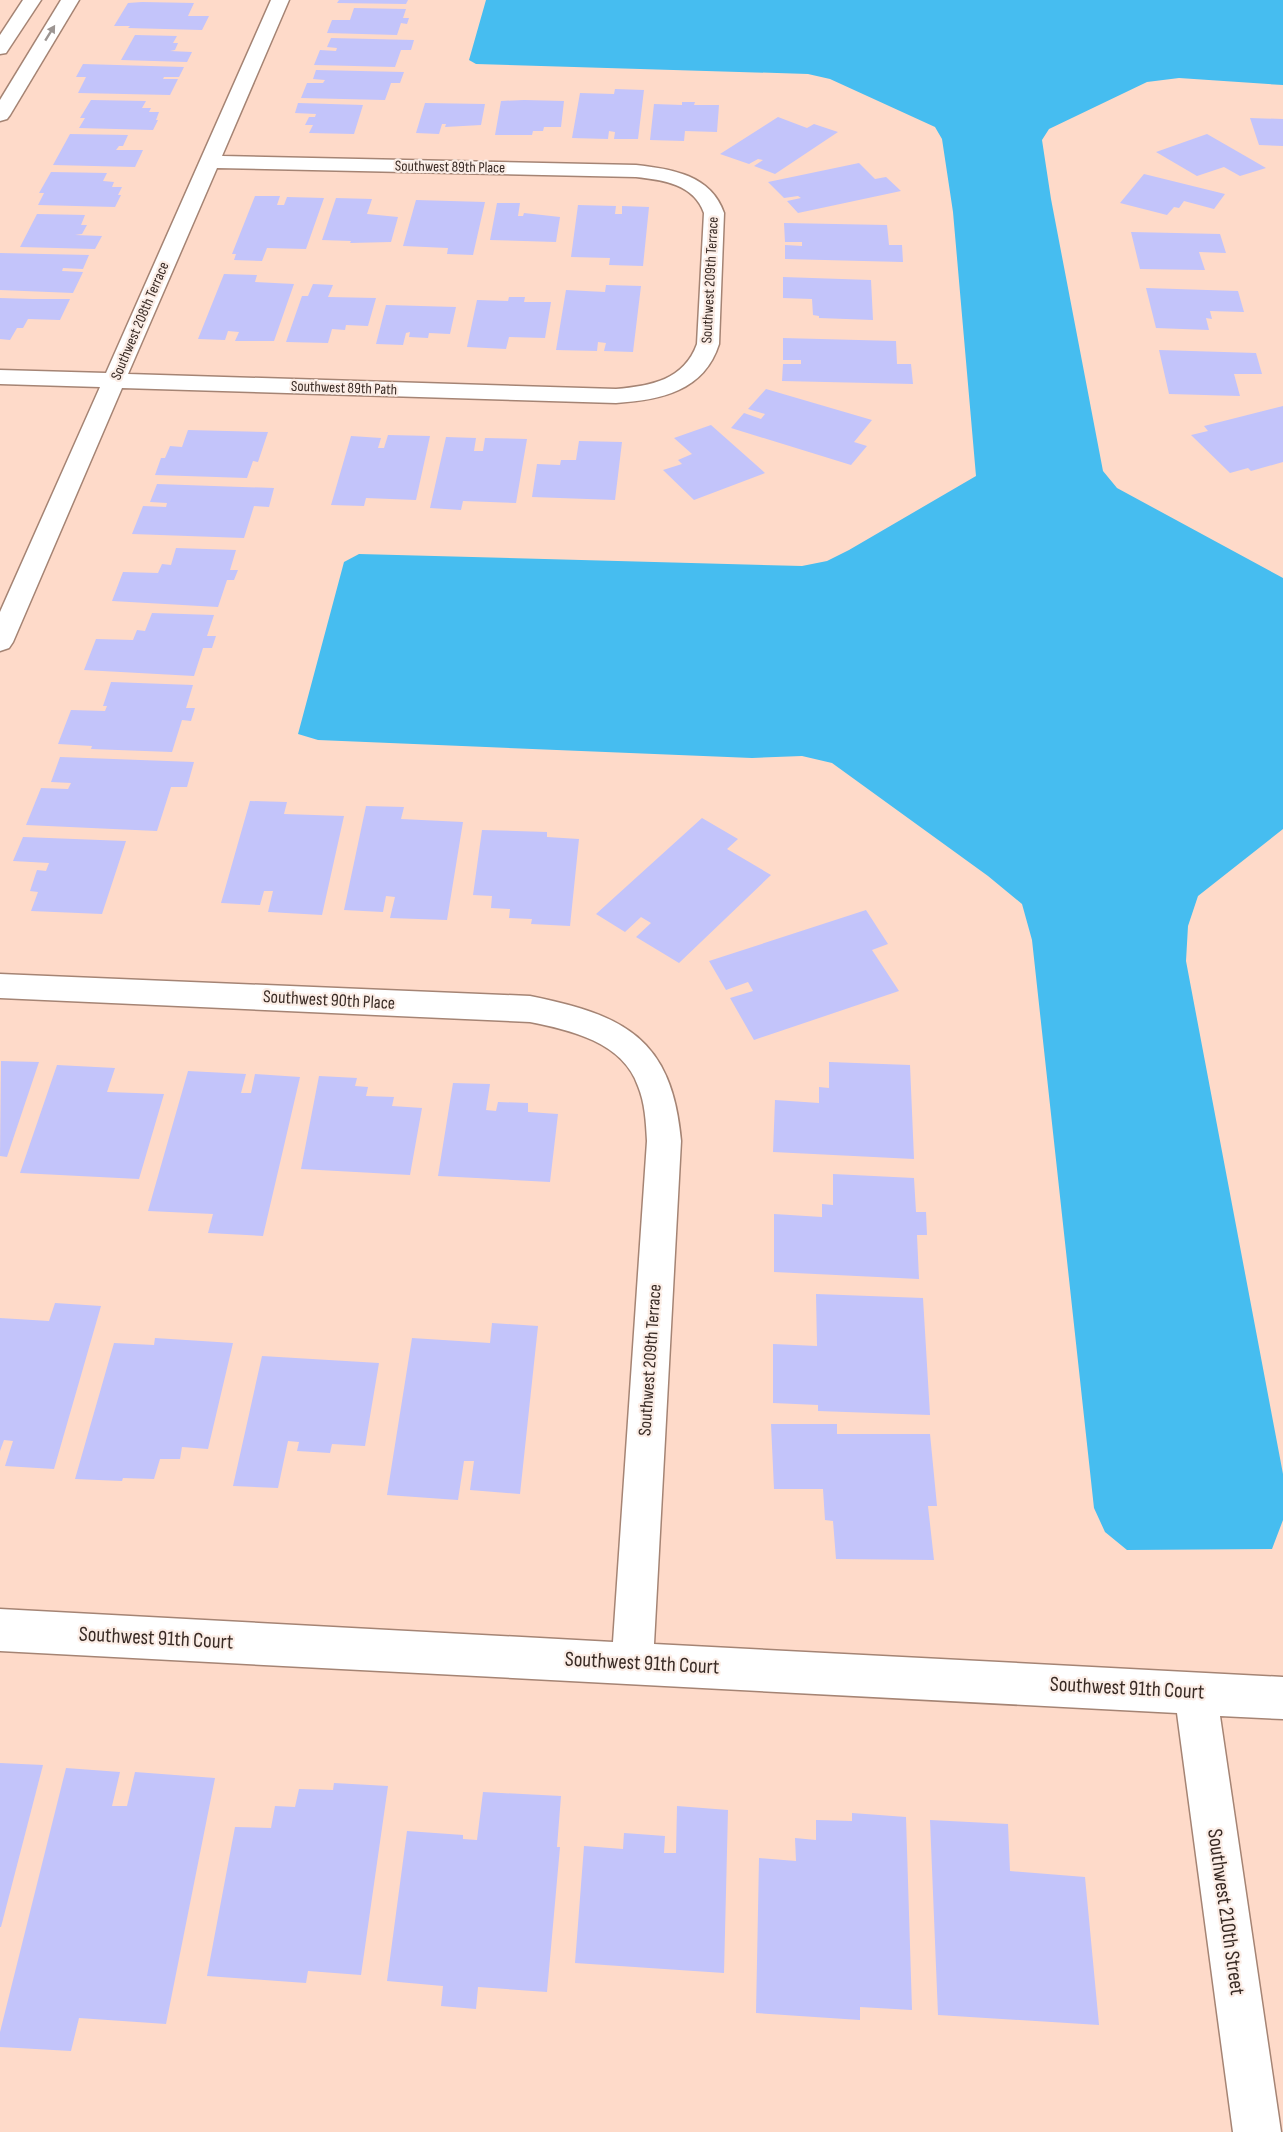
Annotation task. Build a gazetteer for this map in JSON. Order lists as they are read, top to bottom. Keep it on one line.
{"streets":{"street":["Southwest 89th Place","Southwest 209th Terrace","Southwest 208th Terrace","Southwest 89th Path","Southwest 90th Place","Southwest 91th Court","Southwest 210th Street"]},"crossings":[["Southwest 89th Place","Southwest 209th Terrace"],["Southwest 89th Place","Southwest 208th Terrace"],["Southwest 209th Terrace","Southwest 89th Path"],["Southwest 209th Terrace","Southwest 90th Place"],["Southwest 209th Terrace","Southwest 91th Court"],["Southwest 208th Terrace","Southwest 89th Path"],["Southwest 91th Court","Southwest 210th Street"]]}
